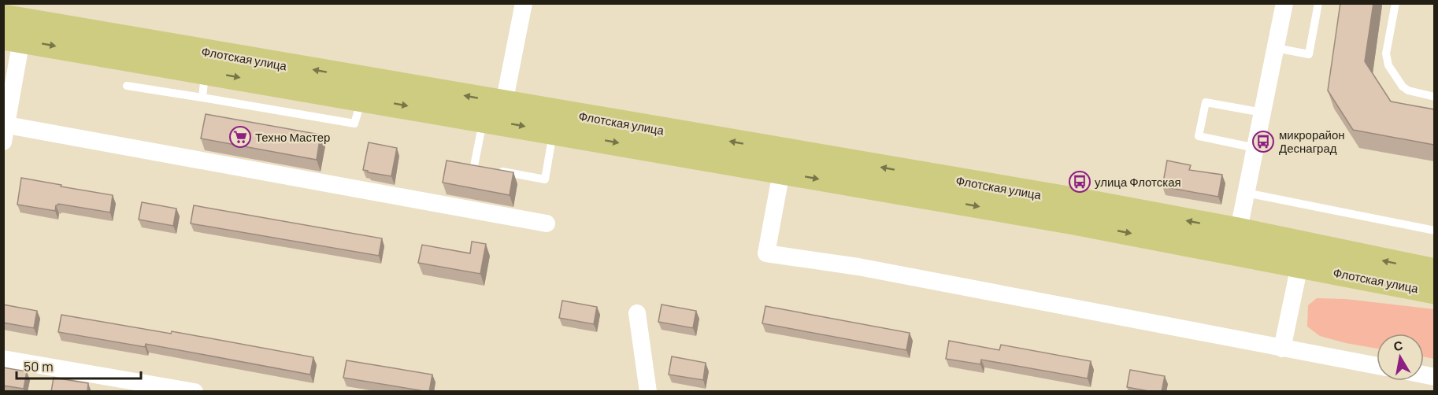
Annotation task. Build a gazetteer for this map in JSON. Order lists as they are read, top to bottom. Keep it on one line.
{"streets":{"main road":["Флотская улица"]},"places":{"supermarket":["Техно Мастер"],"bus stop":["микрорайон Деснаград","улица Флотская"]},"scale_bar":"50 m","north":"top"}
